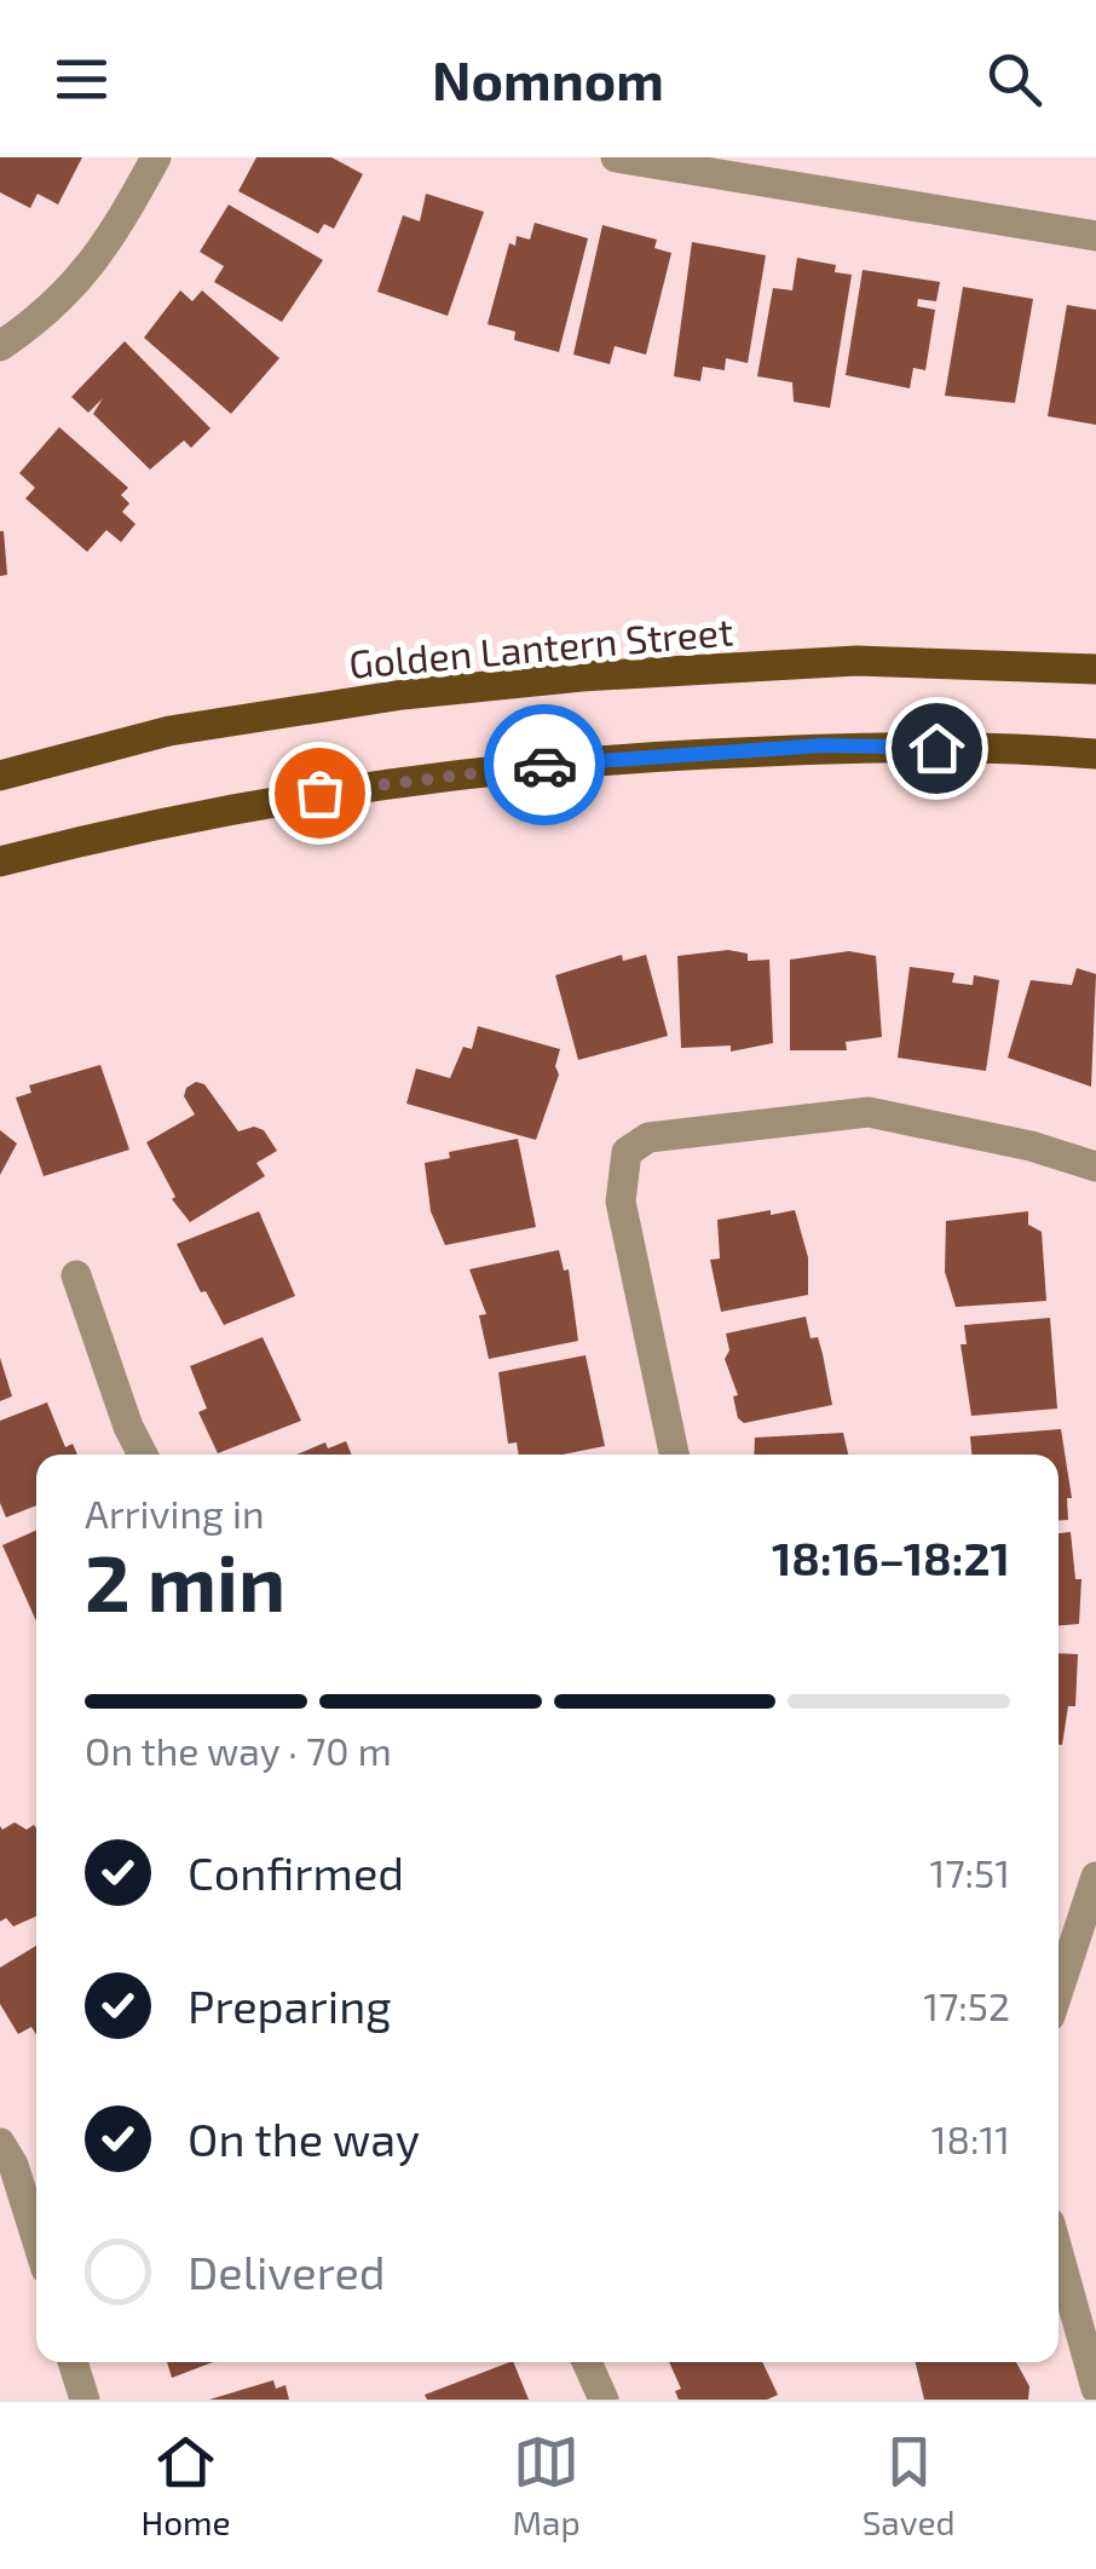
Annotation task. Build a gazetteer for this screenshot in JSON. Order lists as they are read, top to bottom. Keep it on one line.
{"streets":{"main road":["Golden Lantern Street"]},"page":{"header":"Nomnom","heading":["2 min","Arriving in","18:16–18:21"],"bar":"On the way · 70 m","list":[["Confirmed","17:51"],["Preparing","17:52"],["On the way","18:11"],"Delivered"],"tabs":["Home","Map","Saved"]}}
